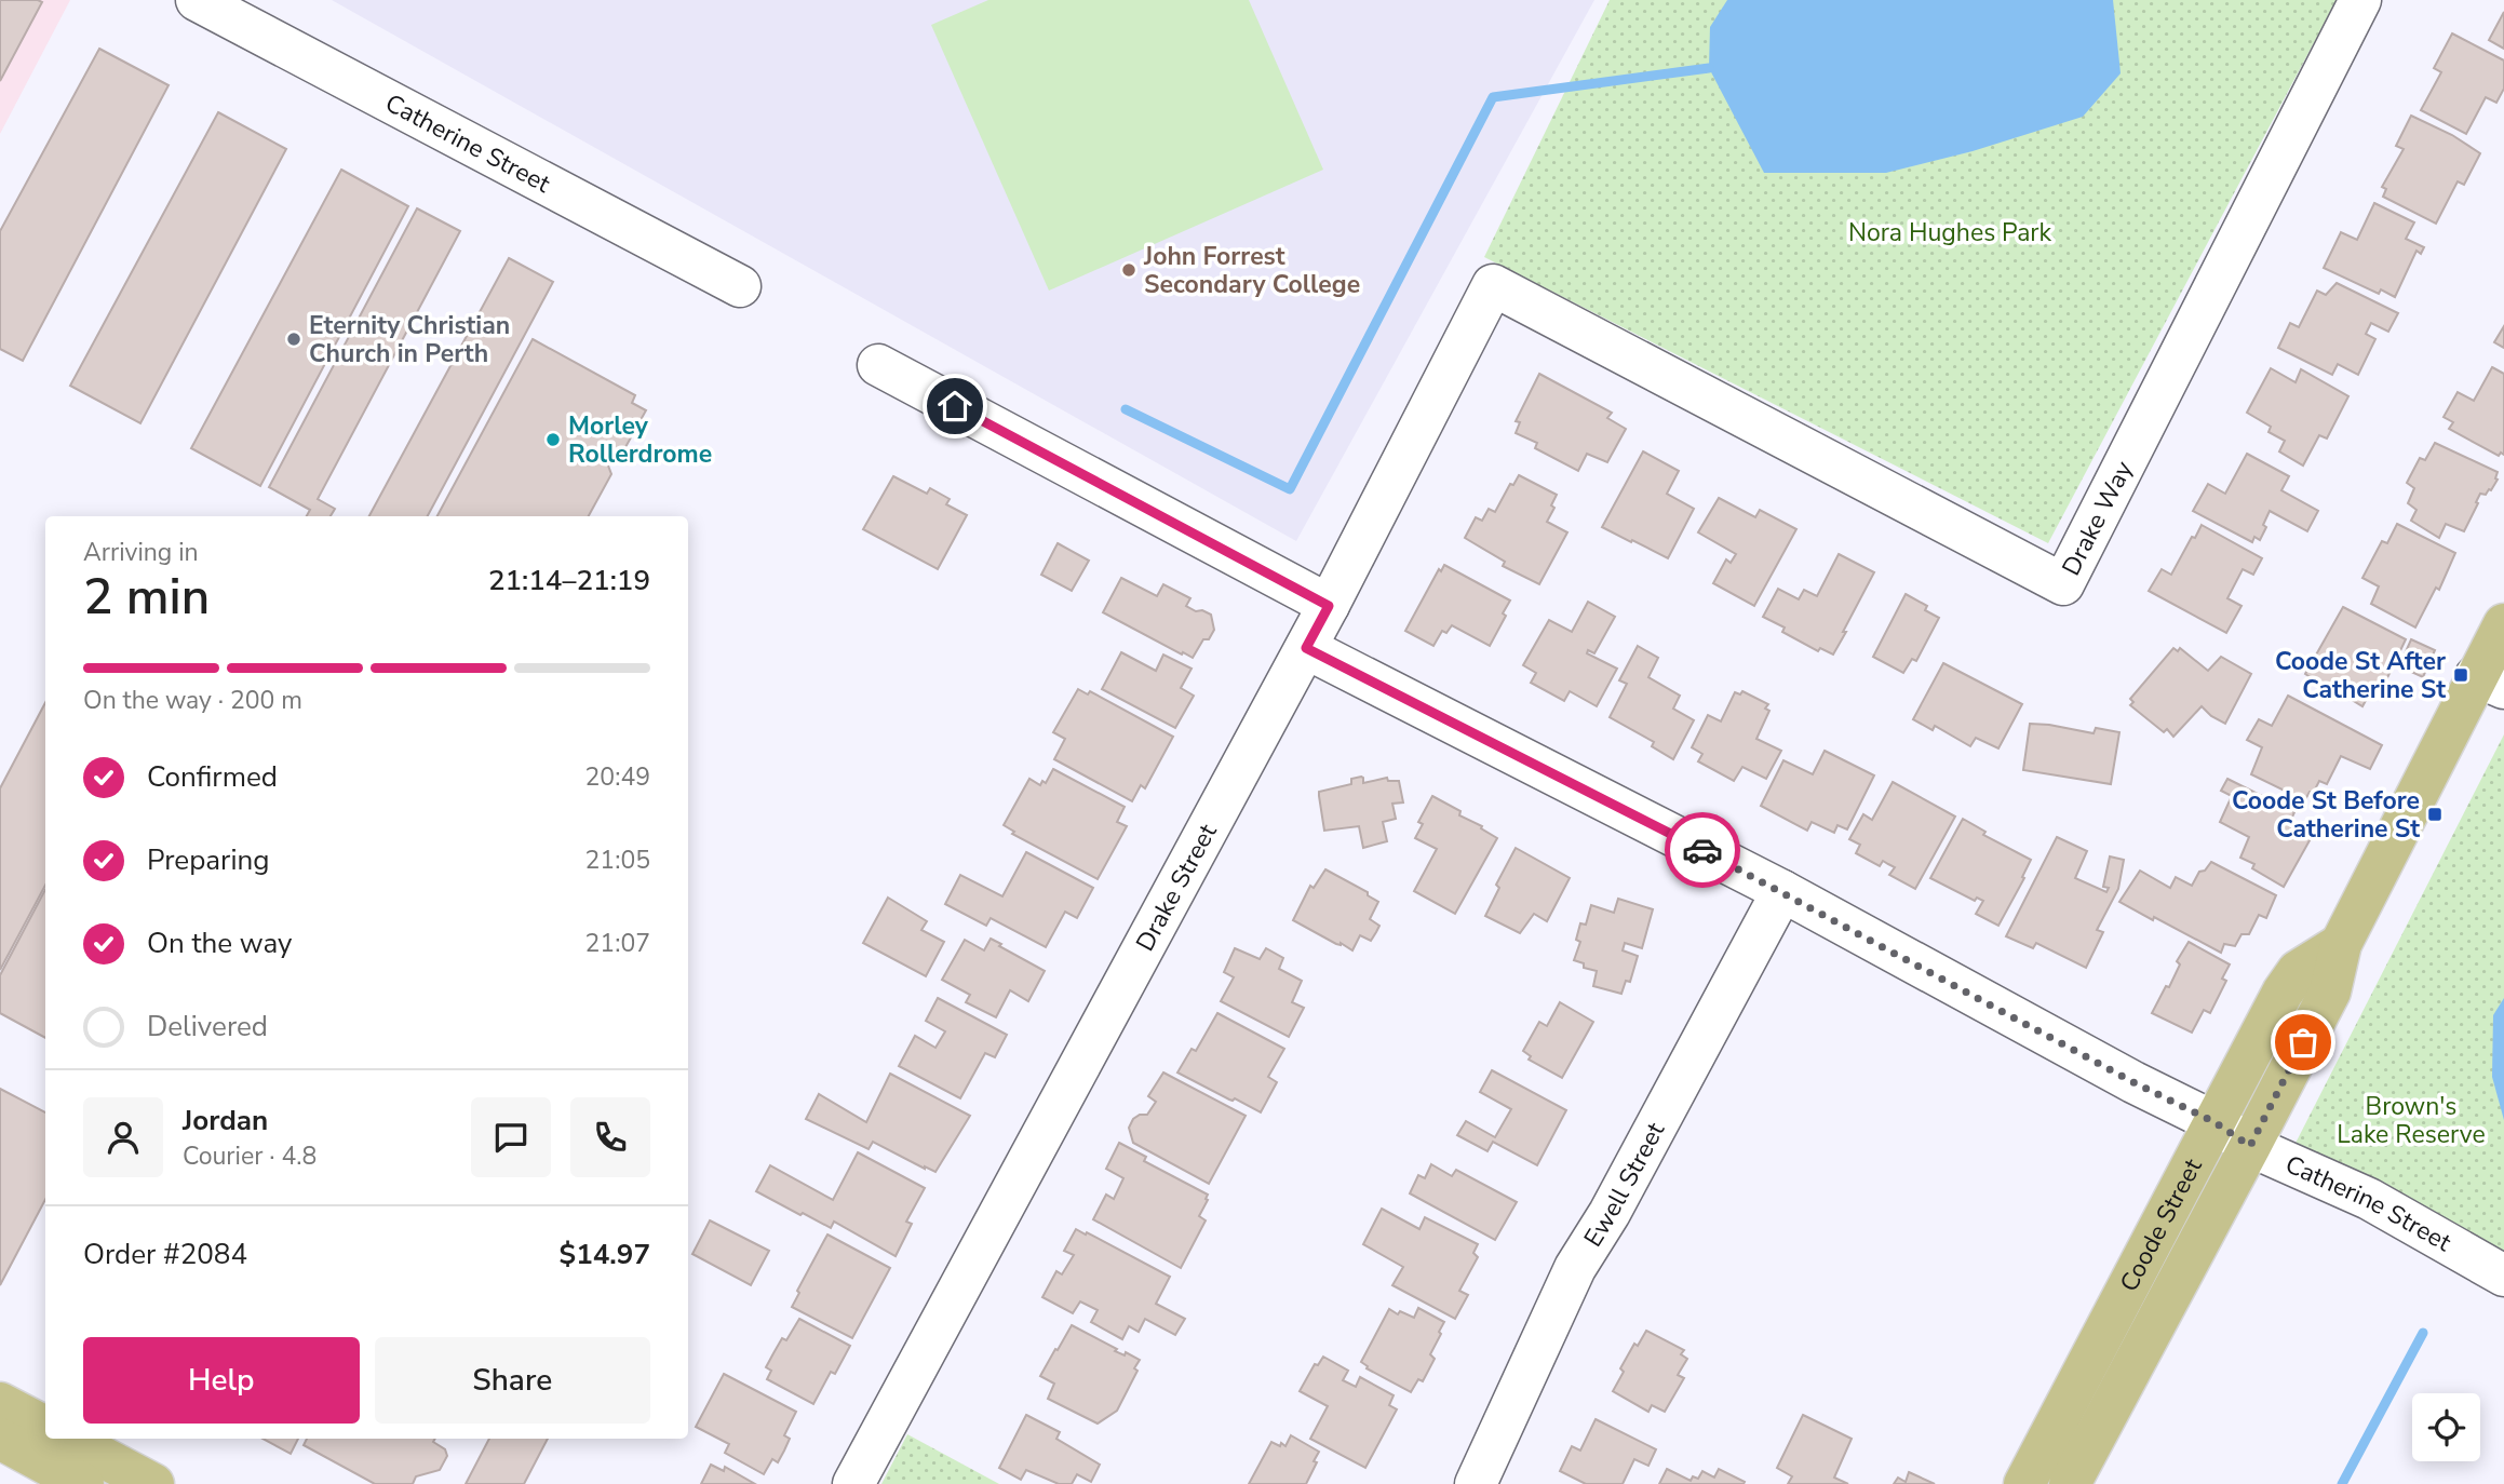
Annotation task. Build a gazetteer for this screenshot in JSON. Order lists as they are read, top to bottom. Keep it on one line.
{"streets":{"main road":["Coode Street"],"street":["Catherine Street","Drake Way","Drake Street","Ewell Street"]},"crossings":[["Catherine Street","Drake Street"],["Catherine Street","Ewell Street"],["Catherine Street","Coode Street"],["Drake Way","Drake Street"]],"parks":["Nora Hughes Park","Brown's Lake Reserve"],"places":{"other":["John Forrest Secondary College","Eternity Christian Church in Perth","Morley Rollerdrome"],"transit":["Coode St After Catherine St","Coode St Before Catherine St"]},"page":{"heading":["2 min","Arriving in","21:14–21:19"],"panel":["Jordan","Courier · 4.8","Order #2084","$14.97"],"bar":"On the way · 200 m","list":[["Confirmed","20:49"],["Preparing","21:05"],["On the way","21:07"],"Delivered"],"buttons":["Help","Share"]}}
